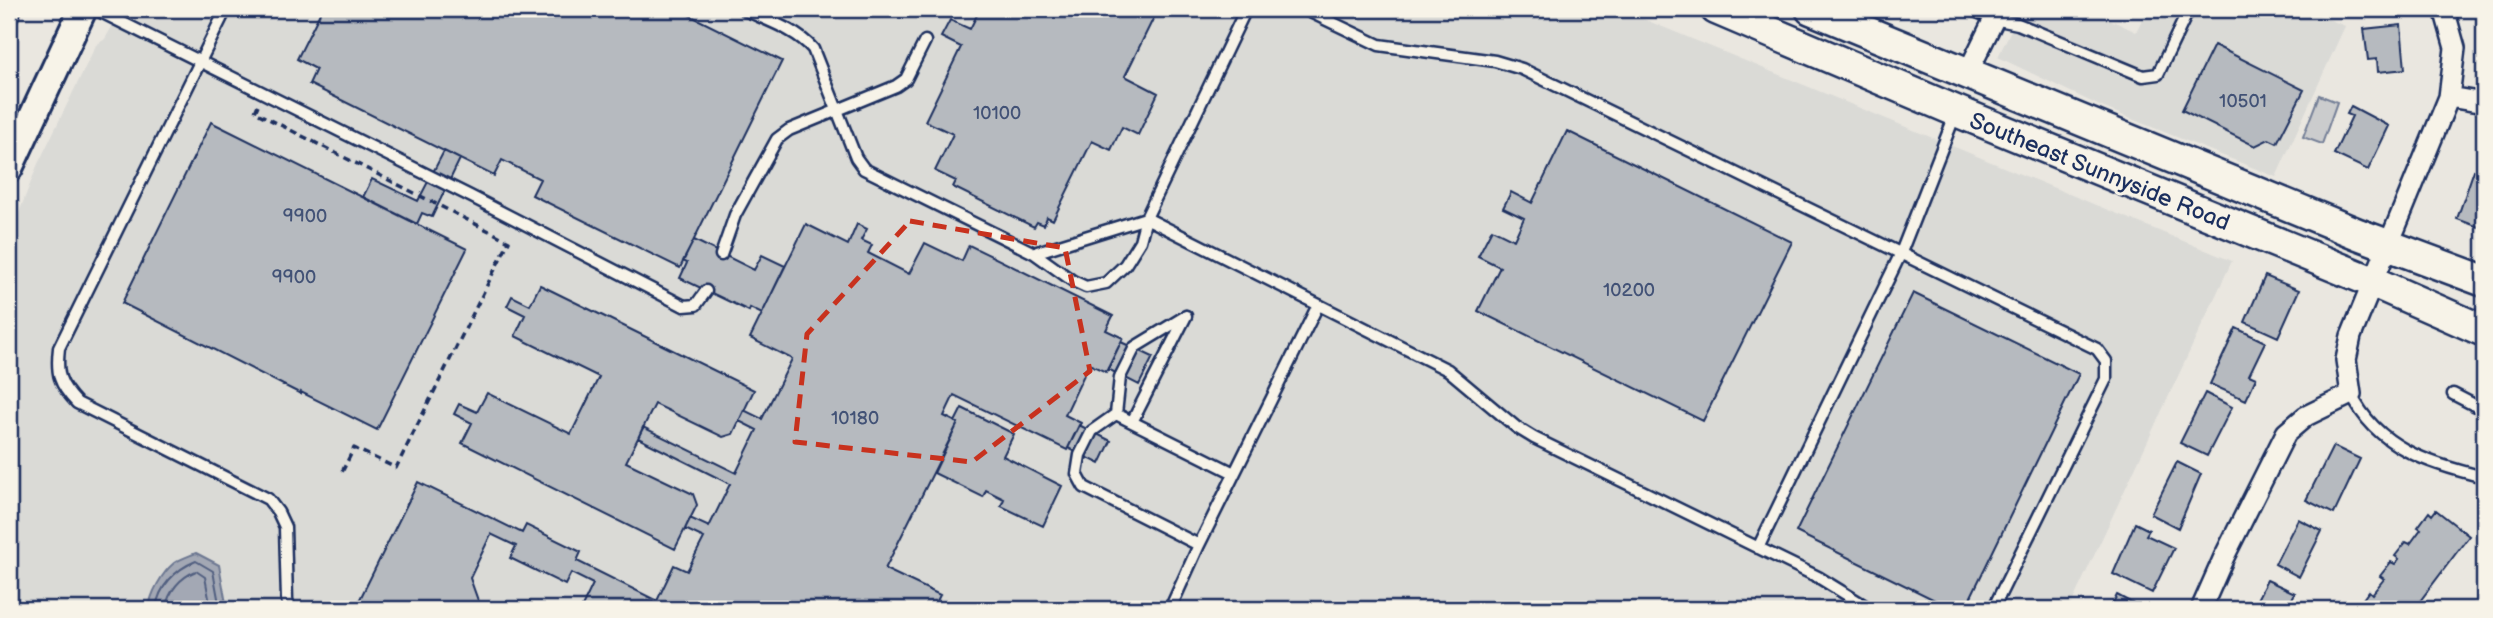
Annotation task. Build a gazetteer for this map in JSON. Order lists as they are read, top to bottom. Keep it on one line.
{"streets":{"main road":["Southeast Sunnyside Road"]},"house_numbers":["10501","10100","9900","9900","10200","10180"]}
